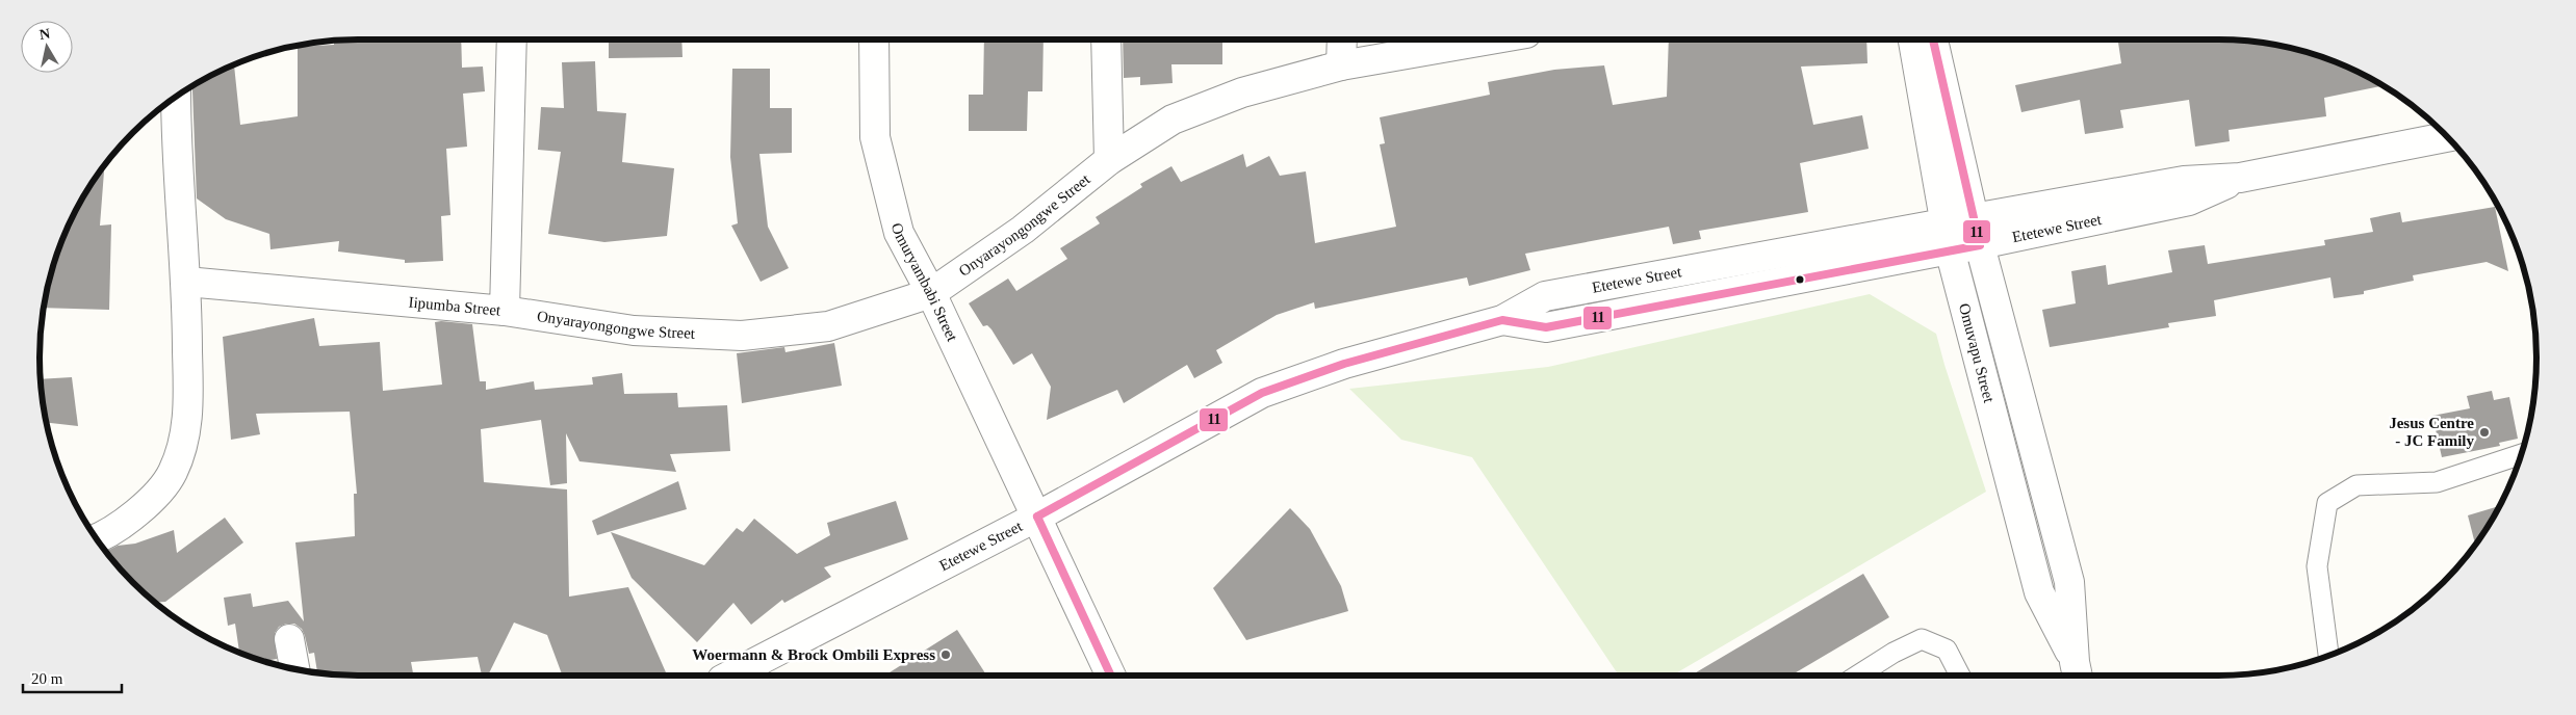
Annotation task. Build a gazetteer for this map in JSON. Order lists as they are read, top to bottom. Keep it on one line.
{"streets":{"street":["Onyarayongongwe Street","Etetewe Street","Omuryambabi Street","Iipumba Street","Omuvapu Street"]},"crossings":[["Onyarayongongwe Street","Omuryambabi Street"],["Onyarayongongwe Street","Iipumba Street"],["Etetewe Street","Omuryambabi Street"],["Etetewe Street","Omuvapu Street"]],"places":["Jesus Centre - JC Family","Woermann & Brock Ombili Express"],"lines":["transit line 11"],"scale_bar":"20 m","north":"top"}
